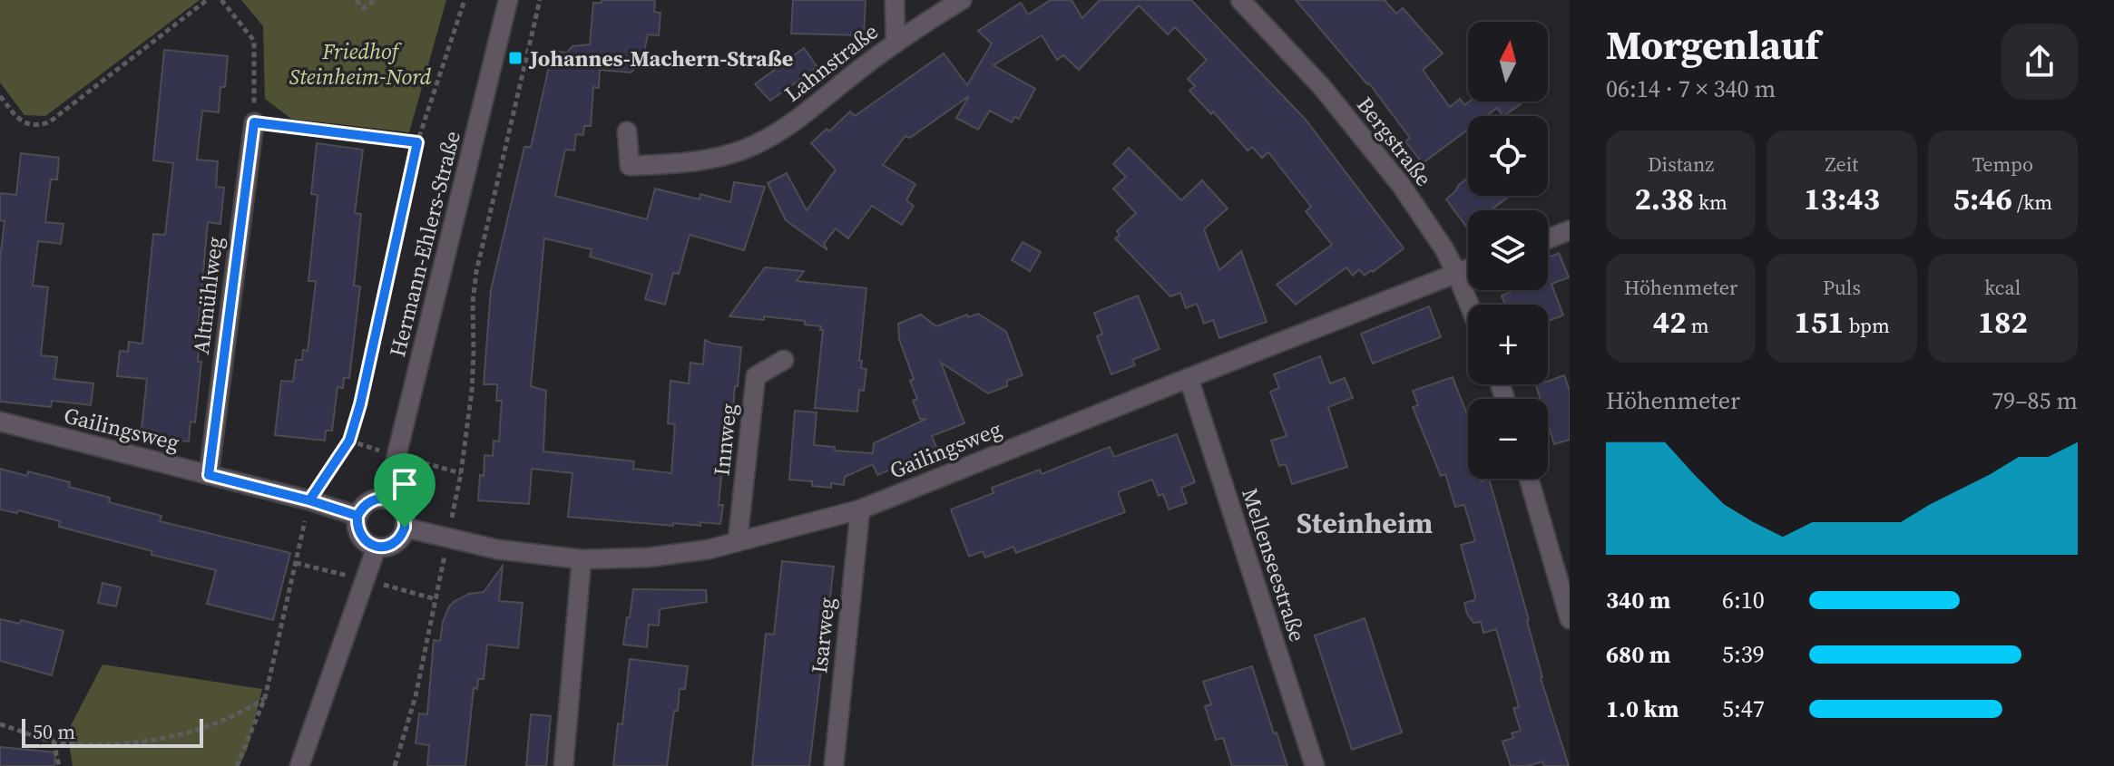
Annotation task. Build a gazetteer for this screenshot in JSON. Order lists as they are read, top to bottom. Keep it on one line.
{"streets":{"street":["Lahnstraße","Bergstraße","Hermann-Ehlers-Straße","Altmühlweg","Gailingsweg","Innweg","Mellenseestraße","Isarweg"]},"crossings":[["Bergstraße","Gailingsweg"],["Hermann-Ehlers-Straße","Gailingsweg"],["Altmühlweg","Gailingsweg"],["Gailingsweg","Innweg"],["Gailingsweg","Mellenseestraße"],["Gailingsweg","Isarweg"]],"districts":["Steinheim"],"parks":["Friedhof Steinheim-Nord"],"places":{"transit":["Johannes-Machern-Straße"]},"scale_bar":"50 m","north":"top","page":{"heading":["Morgenlauf","06:14 · 7 × 340 m"],"map_buttons":["+","−"],"stats":[["Distanz","2.38 km"],["Zeit","13:43"],["Tempo","5:46 /km"],["Höhenmeter","42 m"],["Puls","151 bpm"],["kcal","182"]],"chart":["Höhenmeter","79–85 m"],"list":[{"name":"340 m","note":"6:10"},{"name":"680 m","note":"5:39"},{"name":"1.0 km","note":"5:47"}],"scale":"50 m"}}
